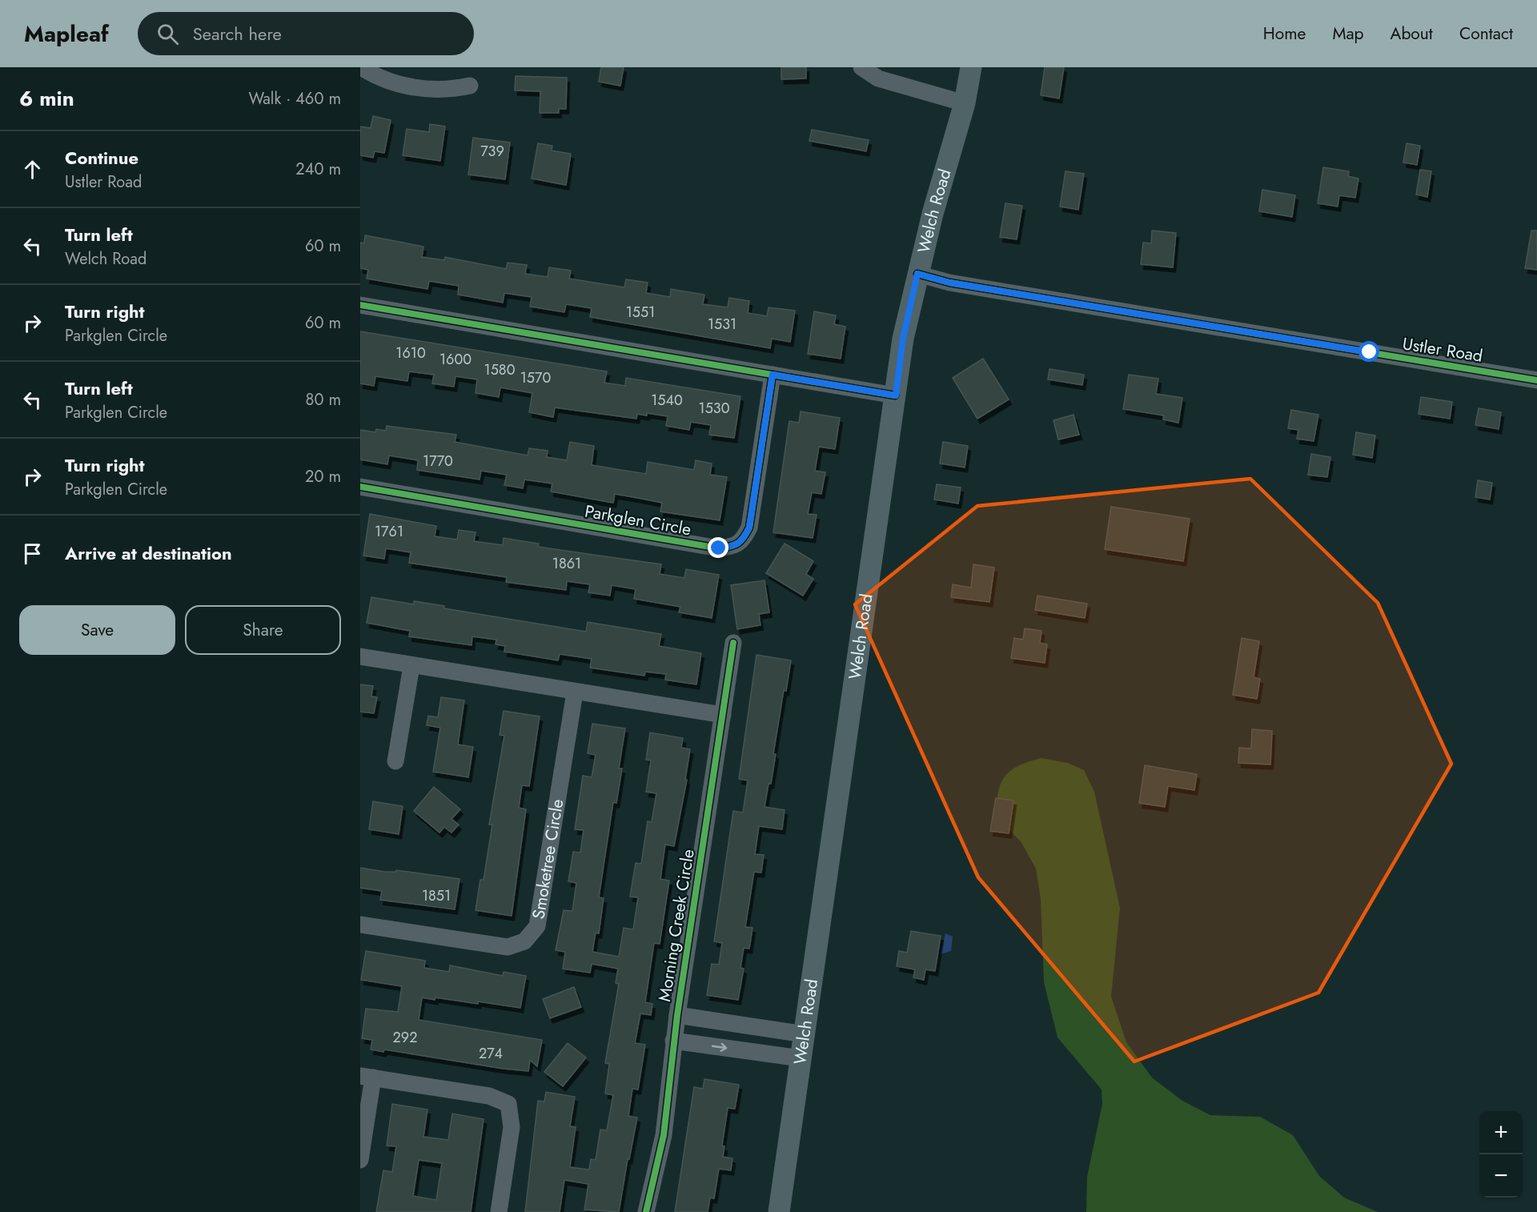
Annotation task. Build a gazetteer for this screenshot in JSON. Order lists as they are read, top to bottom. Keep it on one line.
{"streets":{"main road":["Welch Road"],"street":["Ustler Road","Parkglen Circle","Smoketree Circle","Morning Creek Circle"]},"crossings":[["Welch Road","Ustler Road"]],"house_numbers":["739","1551","1531","1610","1600","1580","1570","1540","1530","1770","1761","1861","1851","292","274"],"page":{"header":"Mapleaf","search":"Search here","nav":["Home","Map","About","Contact"],"heading":["6 min","Walk · 460 m"],"list":[["Continue","Ustler Road","240 m"],["Turn left","Welch Road","60 m"],["Turn right","Parkglen Circle","60 m"],["Turn left","Parkglen Circle","80 m"],["Turn right","Parkglen Circle","20 m"],"Arrive at destination"],"buttons":["Save","Share"],"map_buttons":["+","−"]}}
